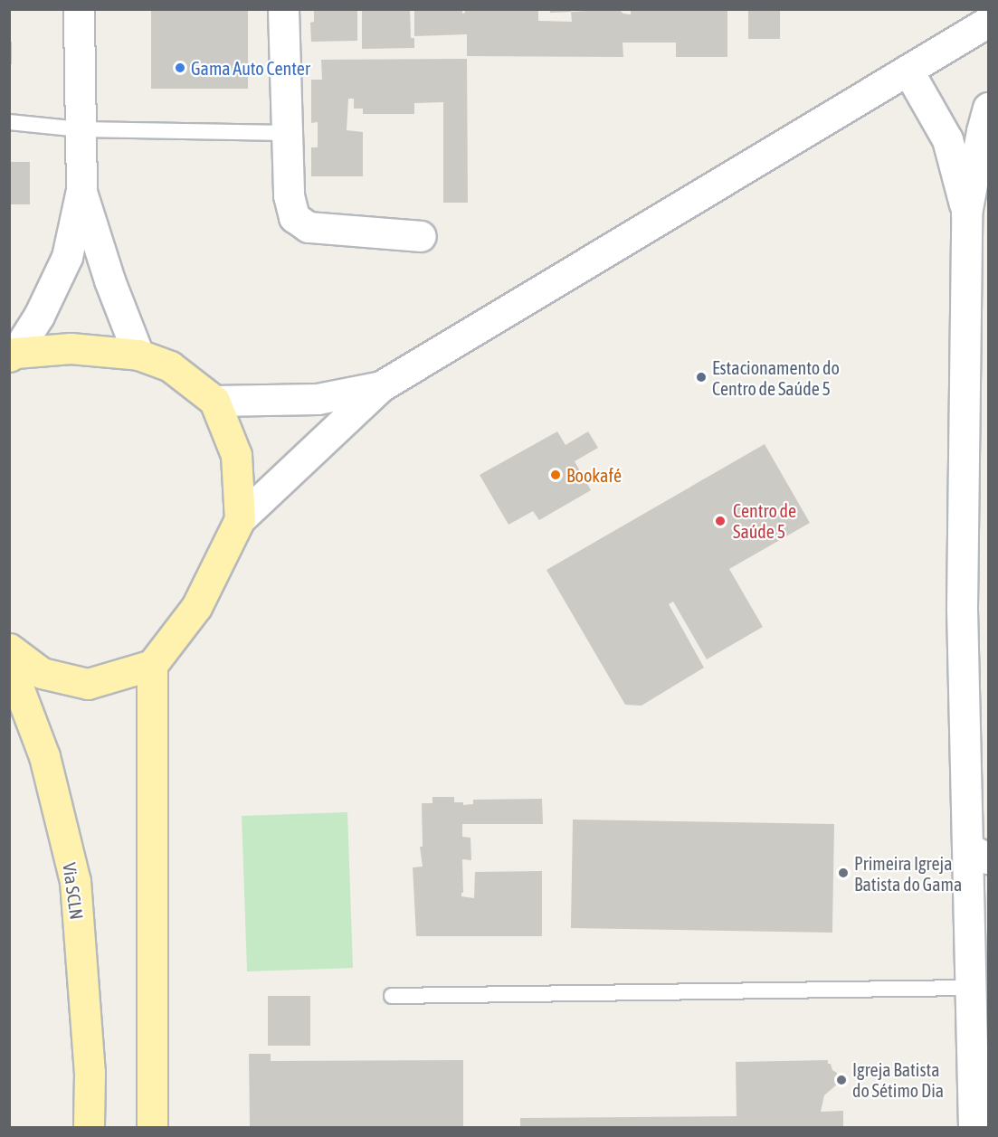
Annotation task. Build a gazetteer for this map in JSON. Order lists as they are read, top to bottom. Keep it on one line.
{"streets":{"main road":["Via SCLN"]},"places":["Gama Auto Center","Estacionamento do Centro de Saúde 5","Bookafé","Centro de Saúde 5","Primeira Igreja Batista do Gama","Igreja Batista do Sétimo Dia"]}
